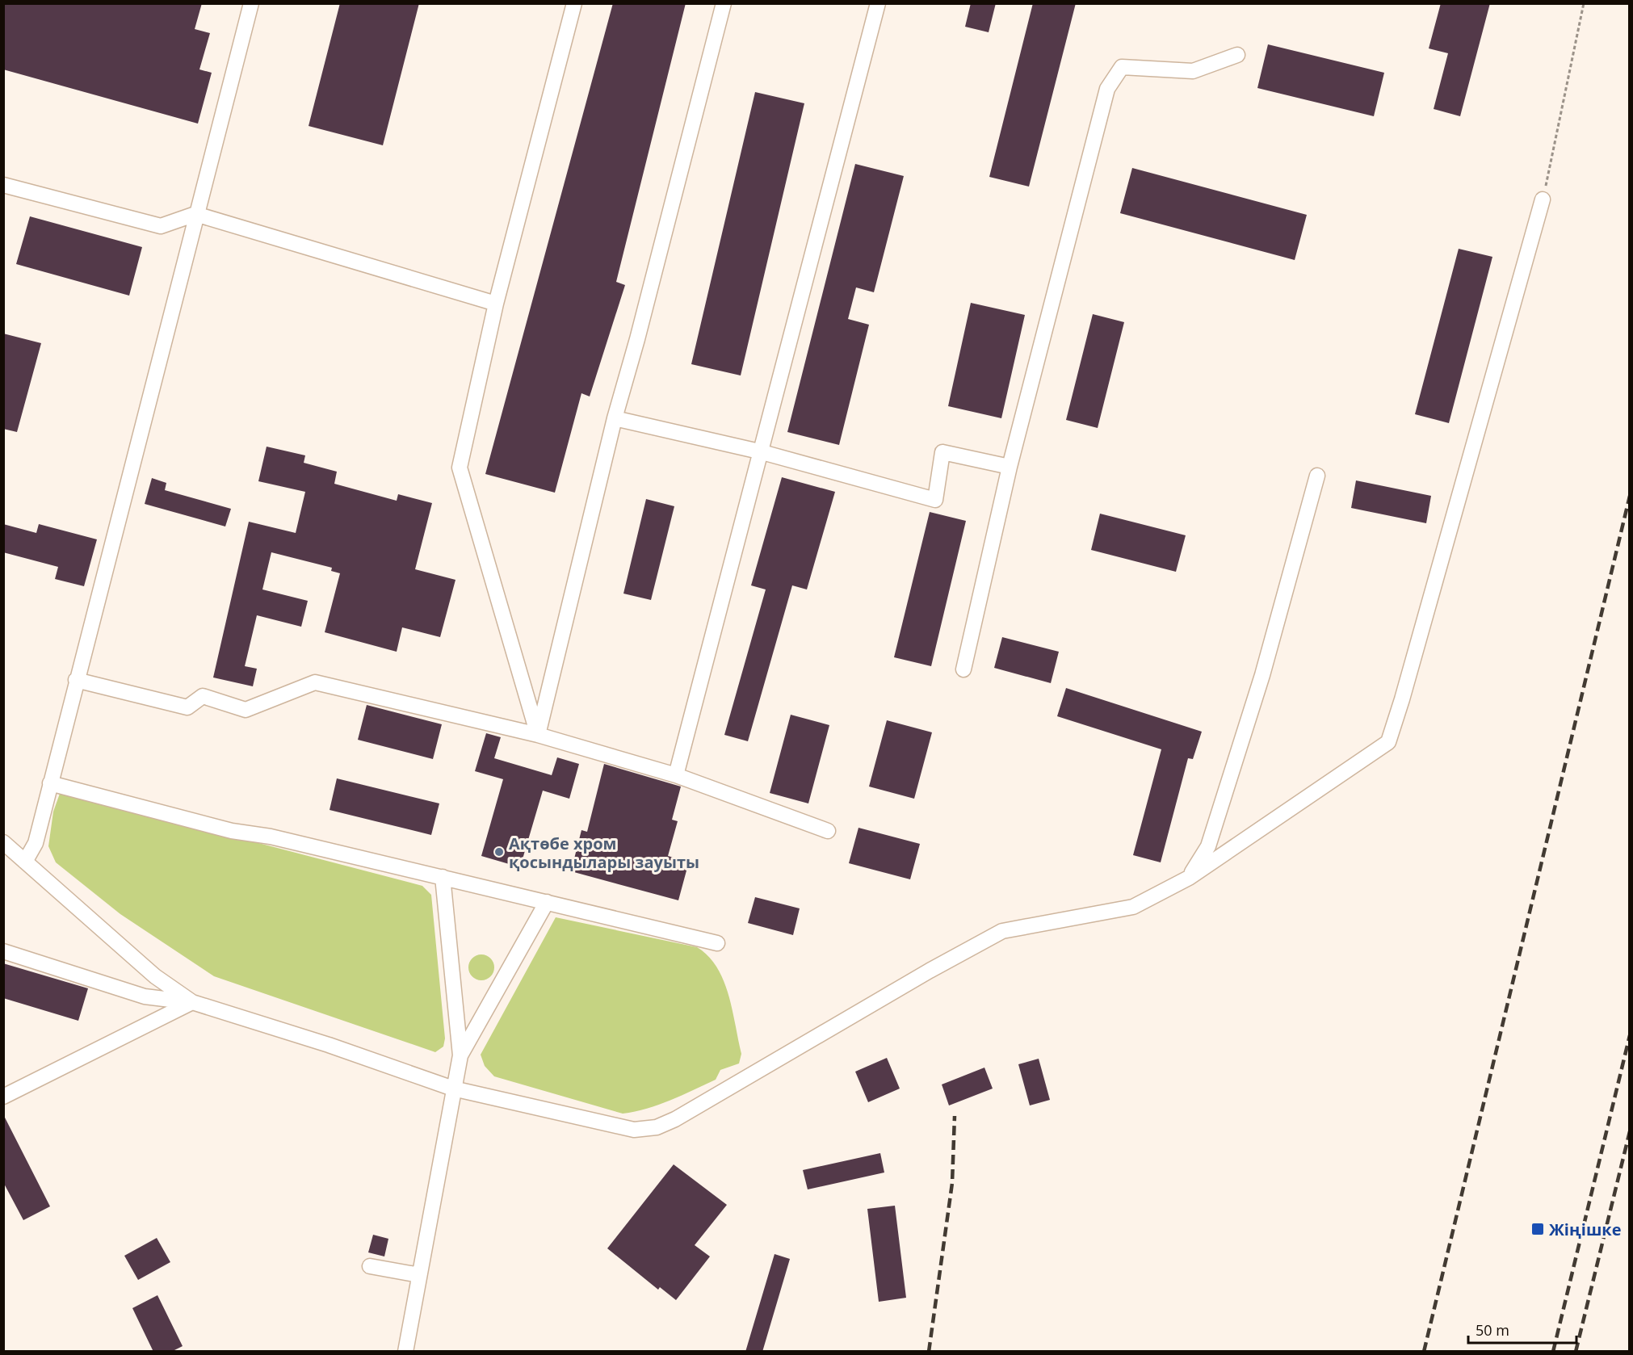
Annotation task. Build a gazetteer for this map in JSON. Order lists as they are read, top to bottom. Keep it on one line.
{"places":{"other":["Ақтөбе хром қосындылары зауыты"],"transit":["Жіңішке"]},"scale_bar":"50 m"}
